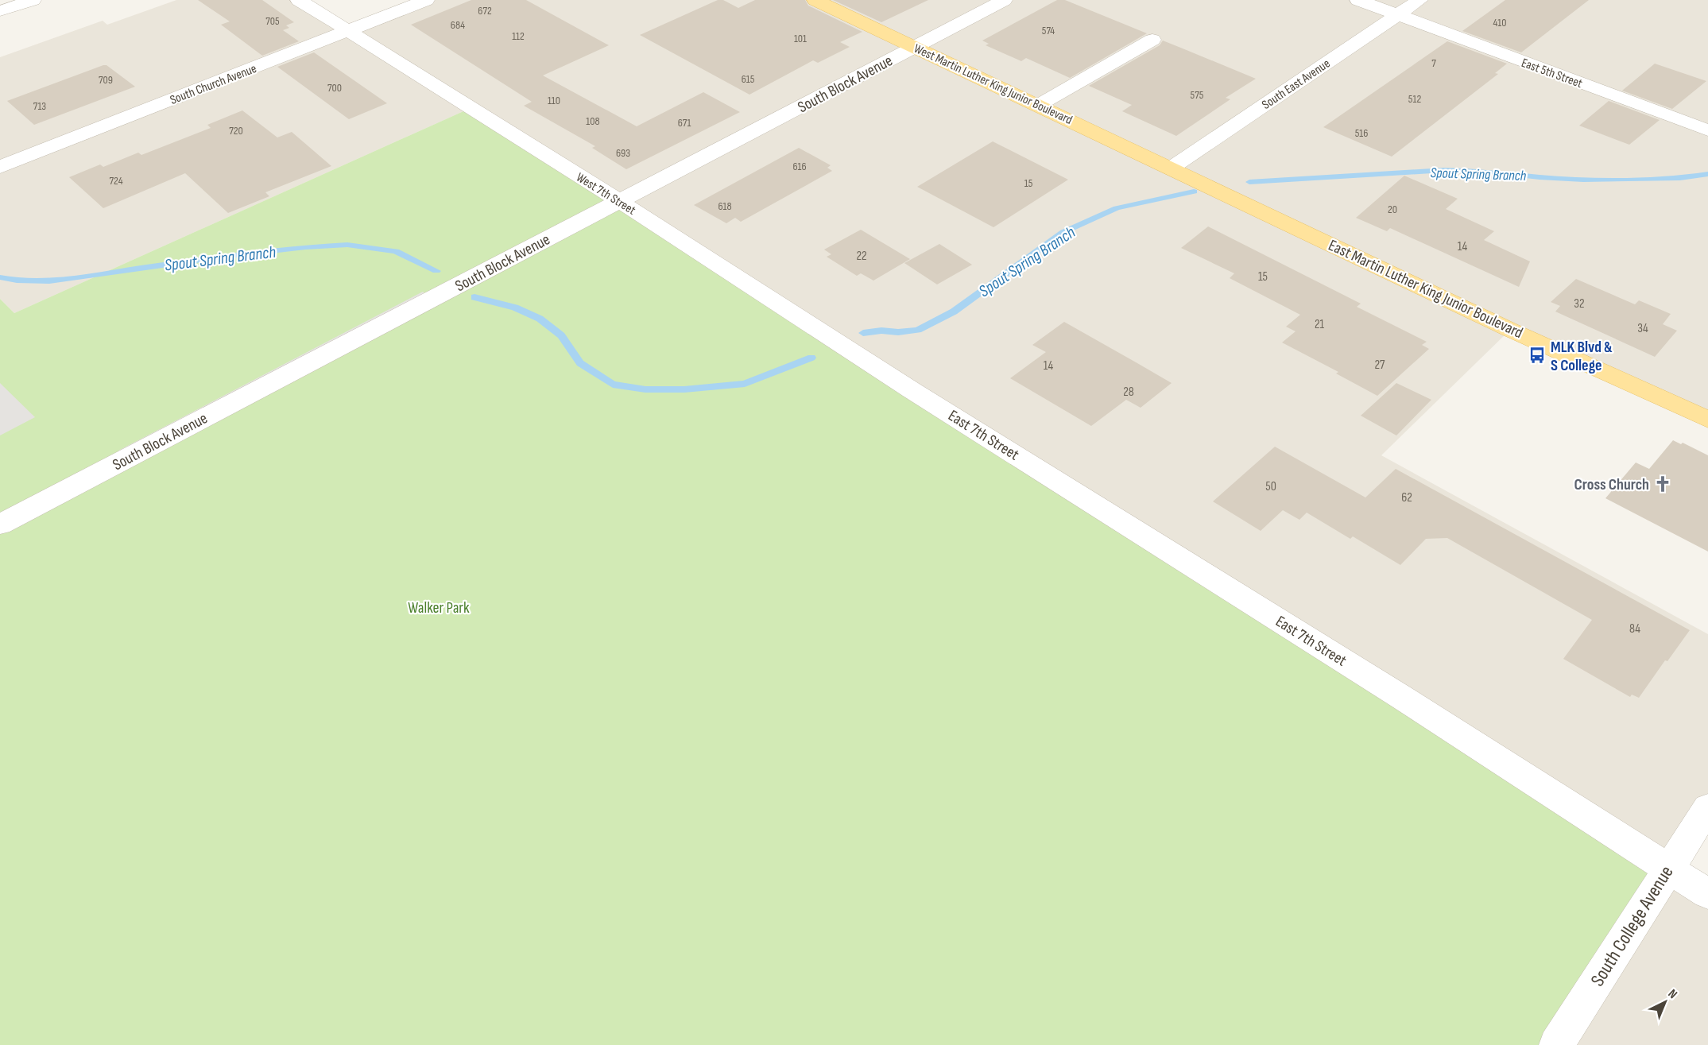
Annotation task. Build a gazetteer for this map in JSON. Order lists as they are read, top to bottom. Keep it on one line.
{"streets":{"main road":["West Martin Luther King Junior Boulevard","East Martin Luther King Junior Boulevard"],"street":["East 5th Street","South Church Avenue","South Block Avenue","South East Avenue","West 7th Street","East 7th Street","South College Avenue"]},"crossings":[["East 5th Street","South East Avenue"],["South Church Avenue","West 7th Street"],["South Block Avenue","West Martin Luther King Junior Boulevard"],["South Block Avenue","West 7th Street"],["West Martin Luther King Junior Boulevard","South East Avenue"],["West Martin Luther King Junior Boulevard","East Martin Luther King Junior Boulevard"],["South East Avenue","East Martin Luther King Junior Boulevard"],["West 7th Street","East 7th Street"],["East 7th Street","South College Avenue"]],"water":["Spout Spring Branch"],"parks":["Walker Park"],"places":{"bus stop":["MLK Blvd & S College"],"church":["Cross Church"]},"house_numbers":["672","705","410","684","574","112","101","7","615","709","700","575","512","110","713","108","671","720","516","693","616","724","15","618","20","14","22","15","32","21","34","27","14","28","50","62","84"],"north":"top right"}
